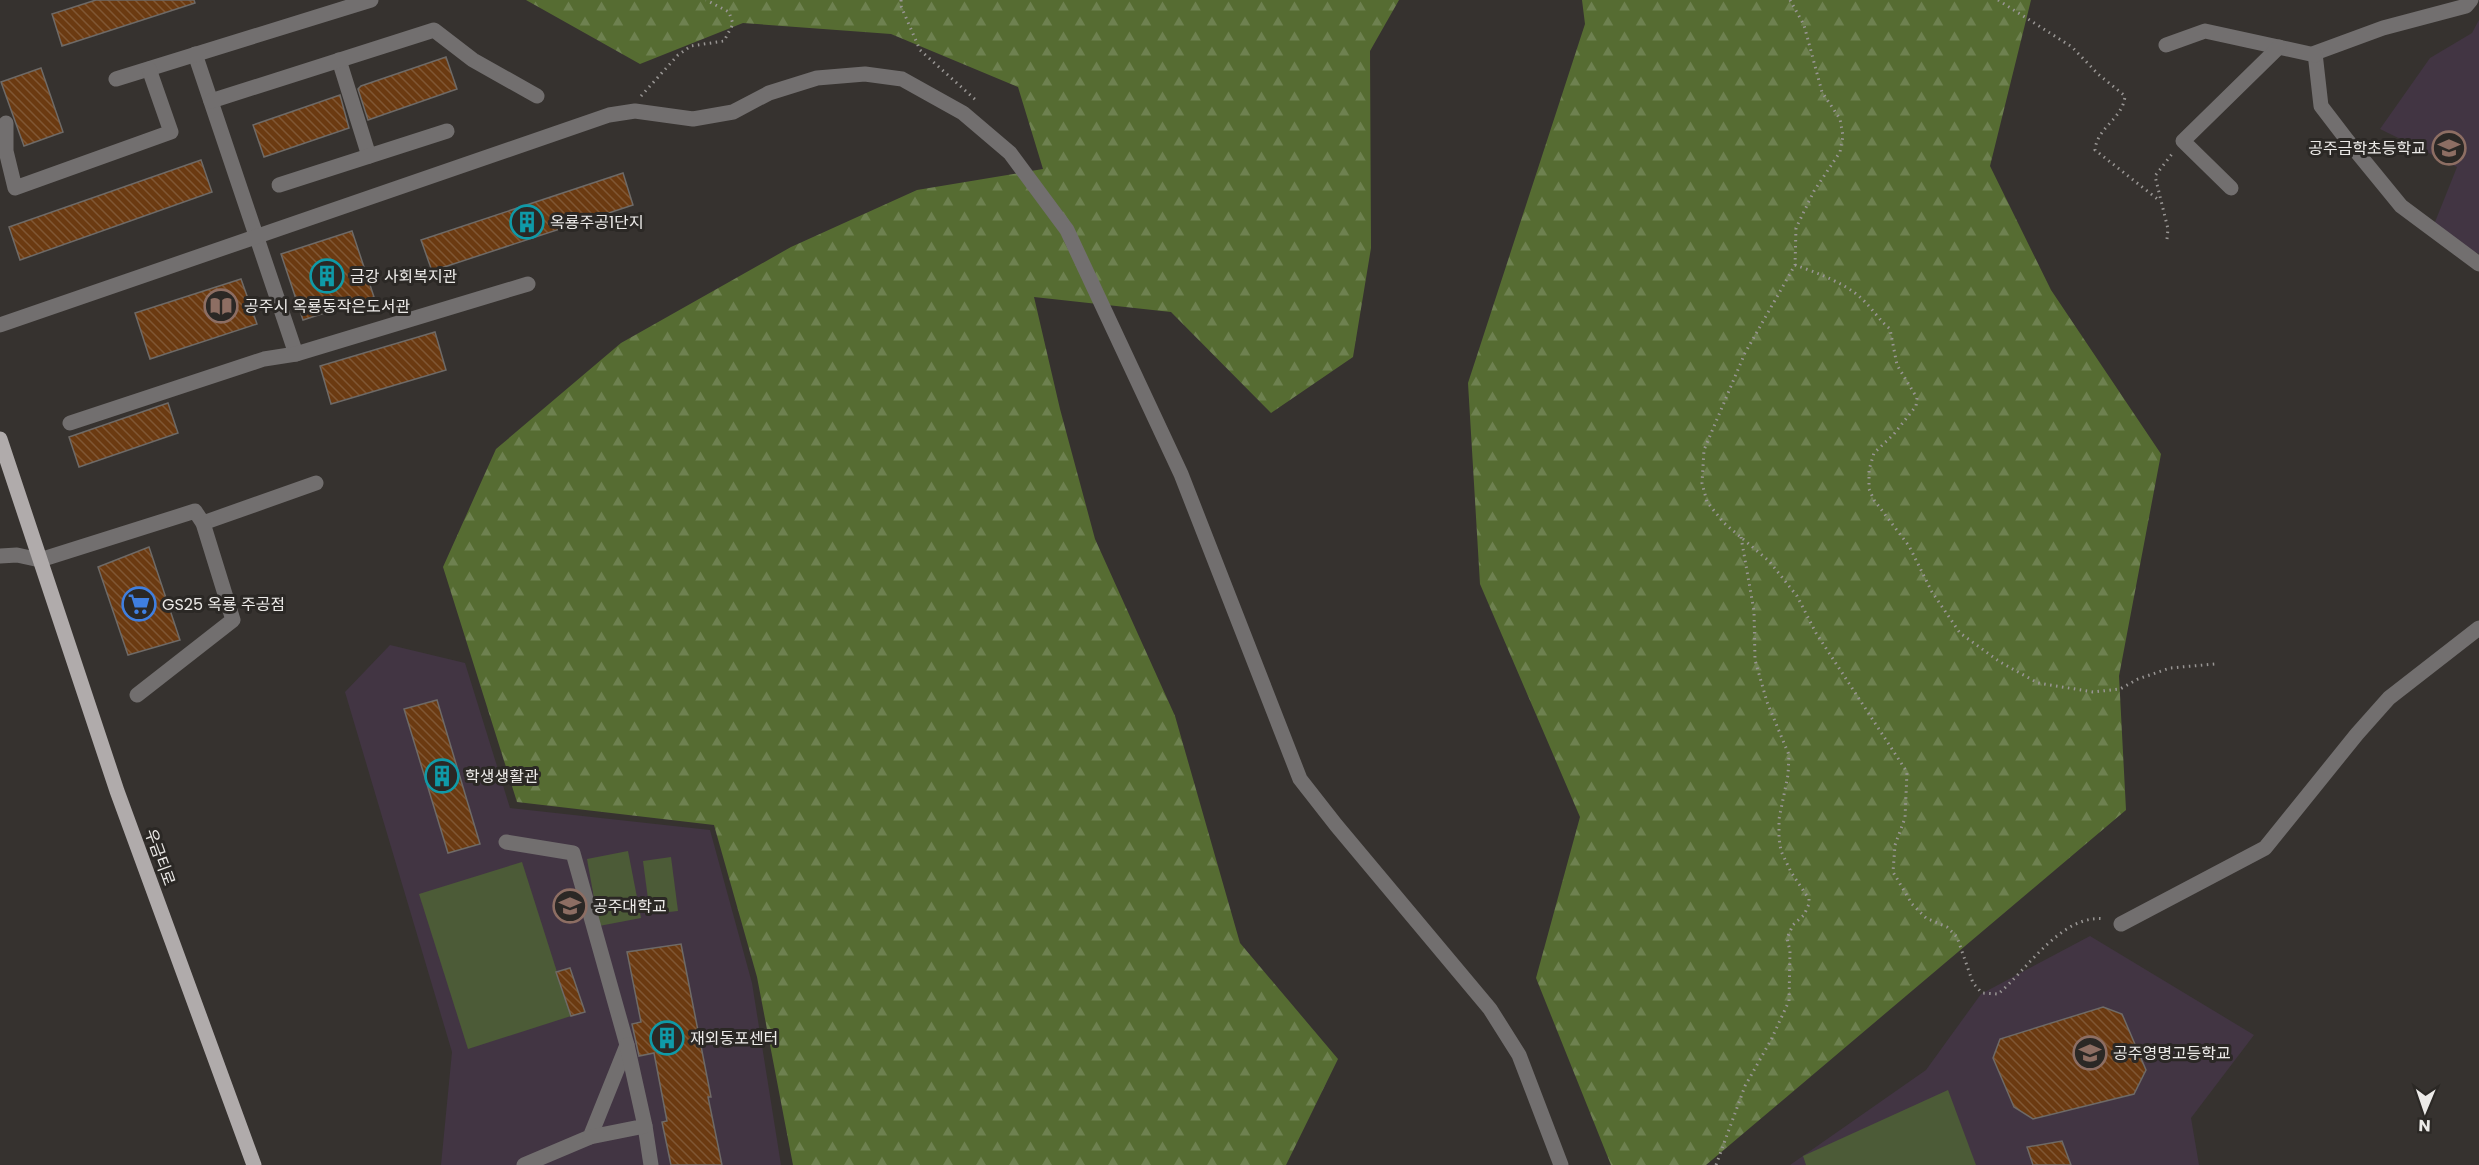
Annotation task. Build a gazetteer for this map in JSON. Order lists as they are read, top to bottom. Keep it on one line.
{"streets":{"main road":["우금티로"]},"places":{"school or university":["공주금학초등학교","공주대학교","공주영명고등학교"],"building":["옥룡주공1단지","금강 사회복지관","학생생활관","재외동포센터"],"library":["공주시 옥룡동작은도서관"],"supermarket":["GS25 옥룡 주공점"]},"north":"bottom"}
